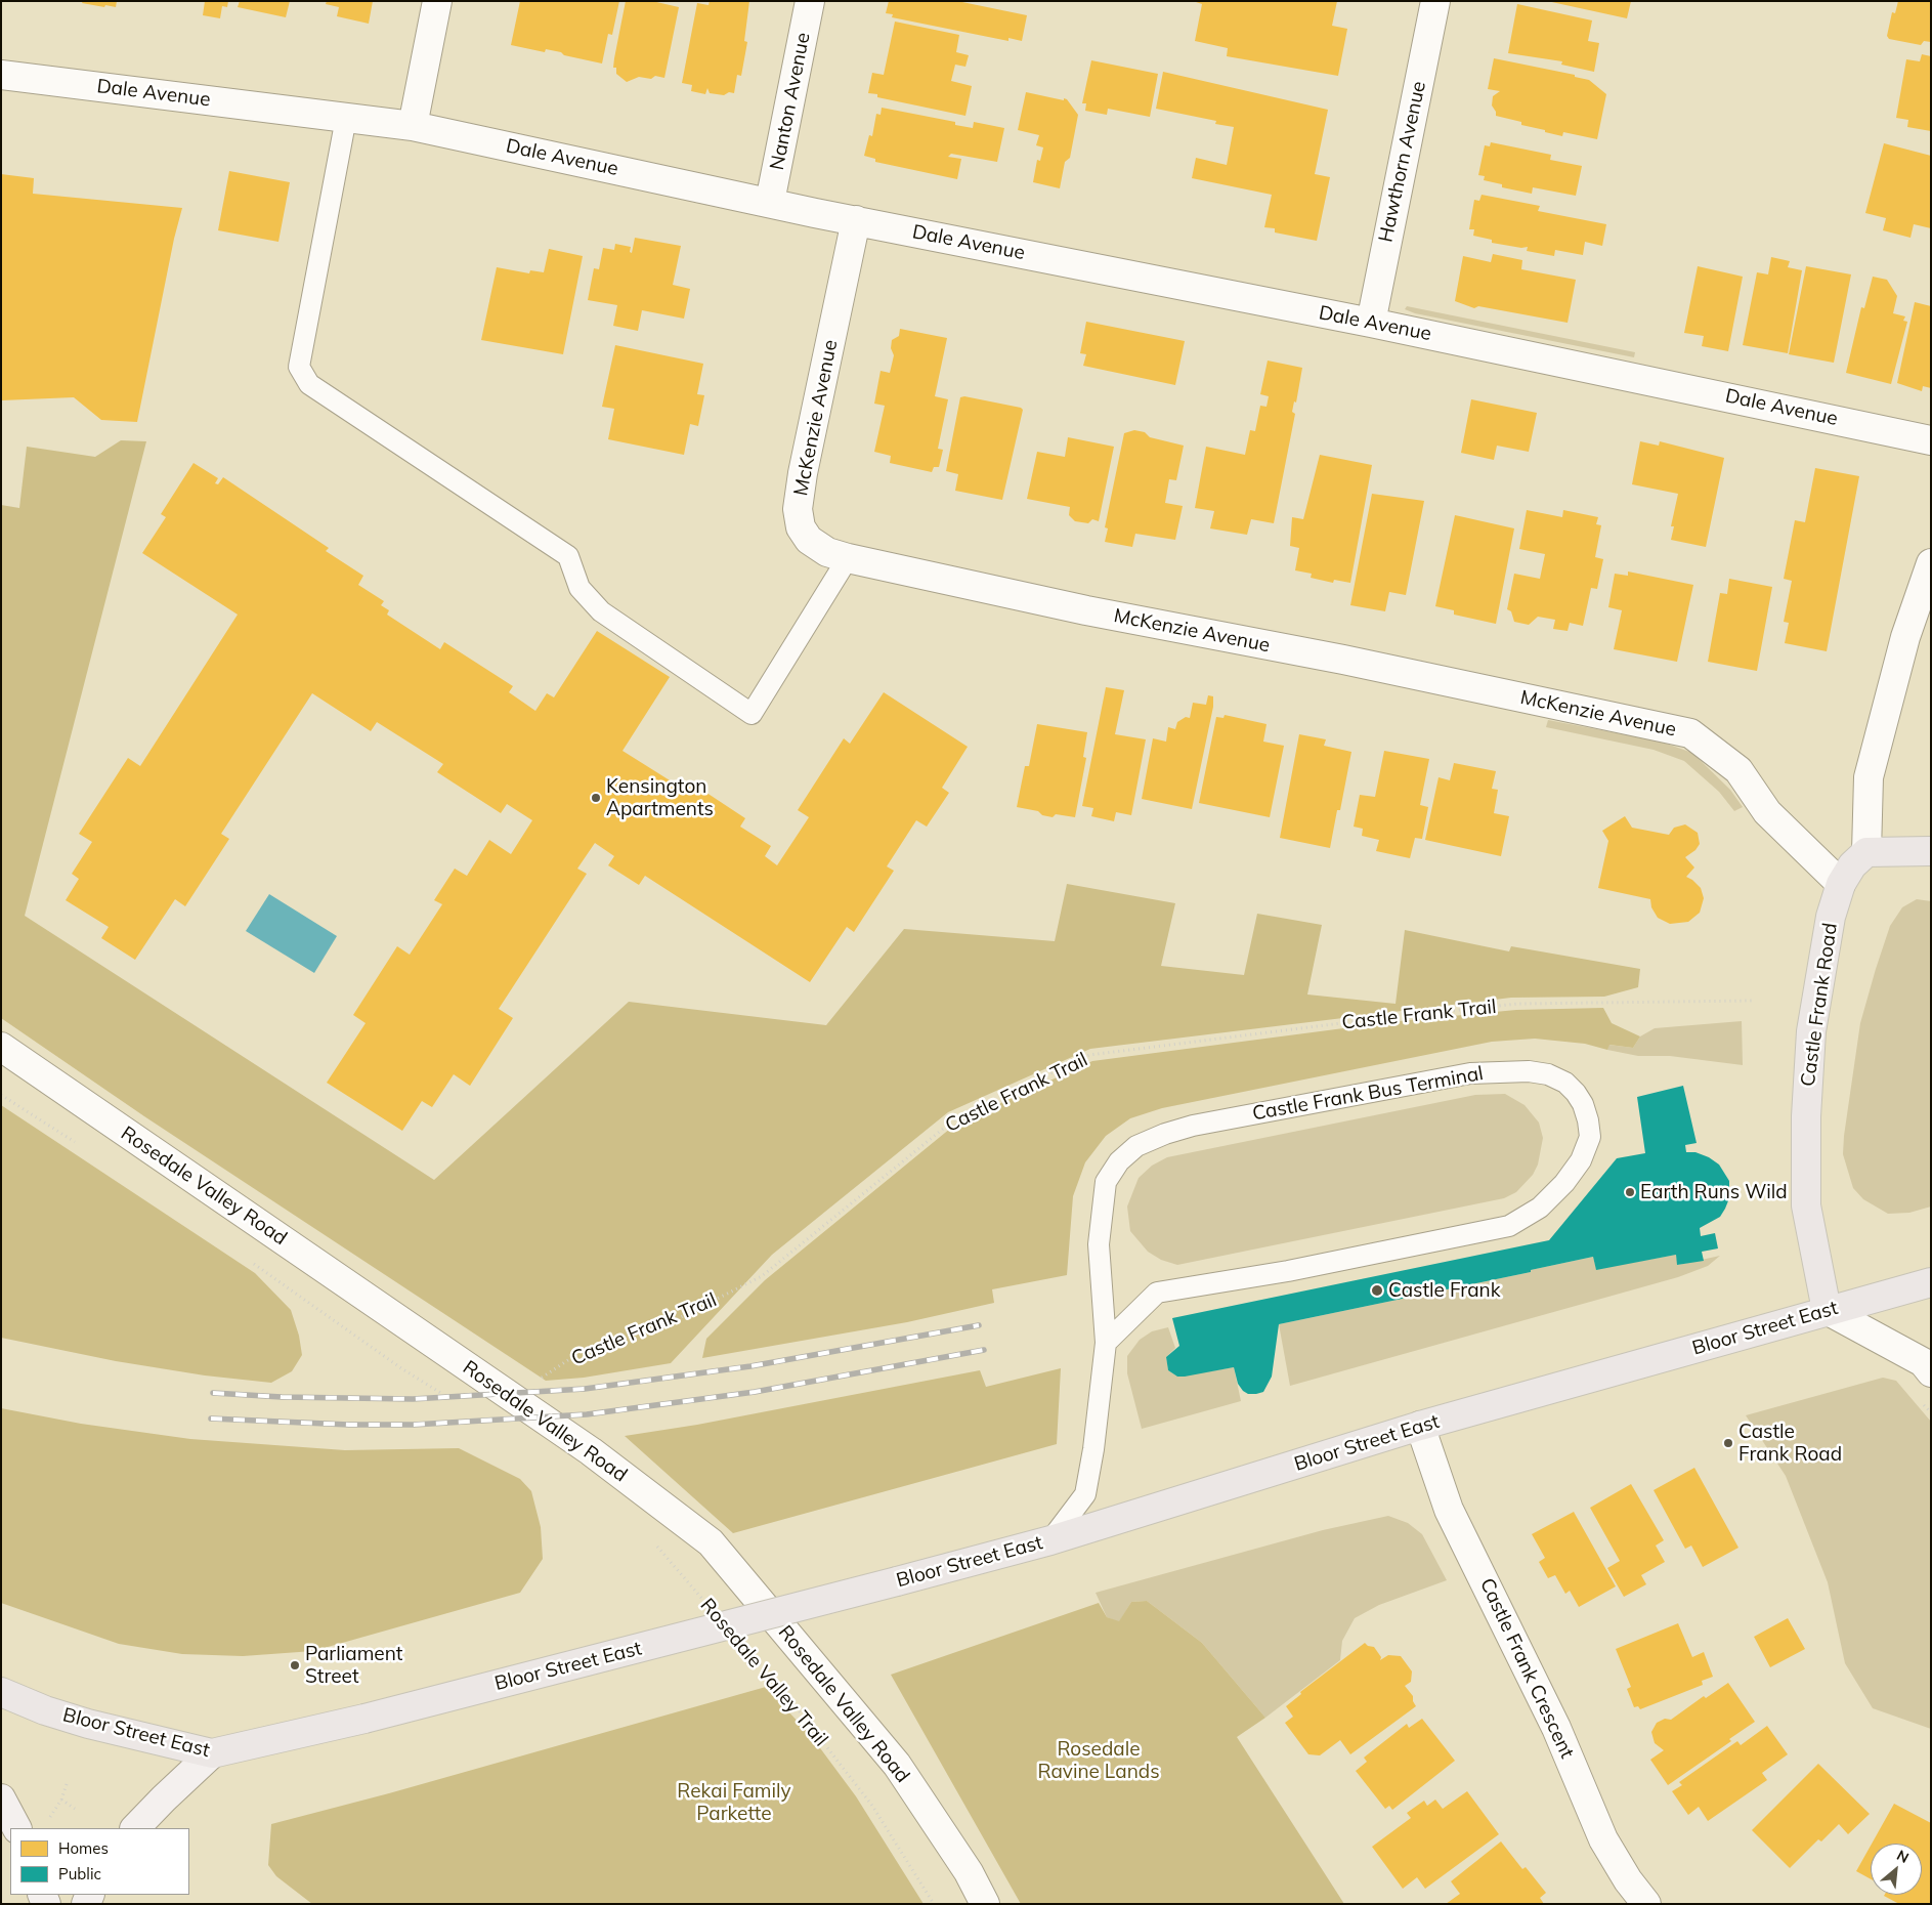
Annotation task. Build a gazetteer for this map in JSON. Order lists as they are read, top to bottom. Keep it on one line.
{"streets":{"main road":["Castle Frank Road","Bloor Street East"],"street":["Dale Avenue","Nanton Avenue","Hawthorn Avenue","McKenzie Avenue","Rosedale Valley Road","Castle Frank Crescent"],"lane":["Castle Frank Bus Terminal"],"path":["Castle Frank Trail","Rosedale Valley Trail"]},"crossings":[["Dale Avenue","Nanton Avenue"],["Dale Avenue","Hawthorn Avenue"],["Dale Avenue","McKenzie Avenue"],["McKenzie Avenue","Castle Frank Road"],["Castle Frank Road","Bloor Street East"],["Castle Frank Trail","Rosedale Valley Road"],["Castle Frank Bus Terminal","Bloor Street East"],["Bloor Street East","Castle Frank Crescent"]],"parks":["Rosedale Ravine Lands","Rekai Family Parkette"],"places":["Kensington Apartments","Earth Runs Wild","Castle Frank","Castle Frank Road","Parliament Street"],"legend":["Homes","Public"],"north":"top right"}
